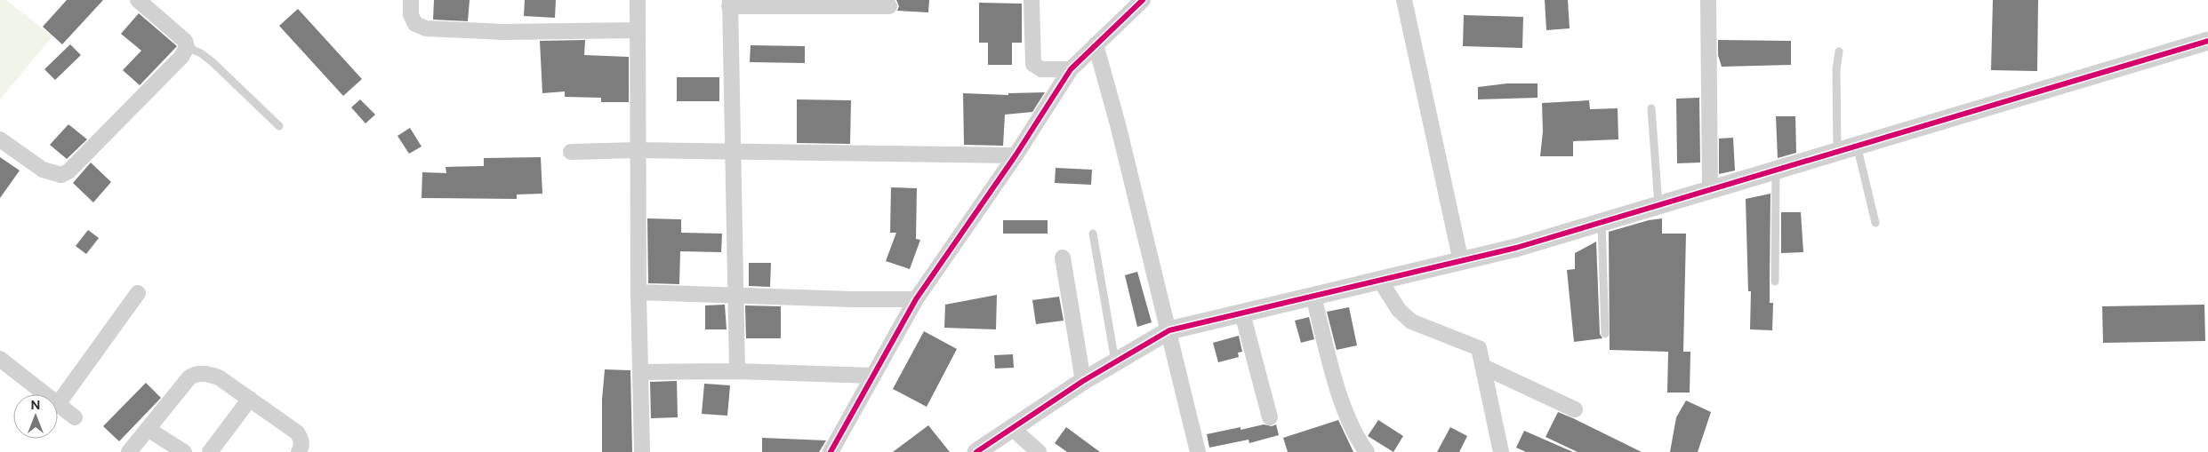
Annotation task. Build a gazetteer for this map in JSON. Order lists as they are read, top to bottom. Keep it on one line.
{"north":"top"}
